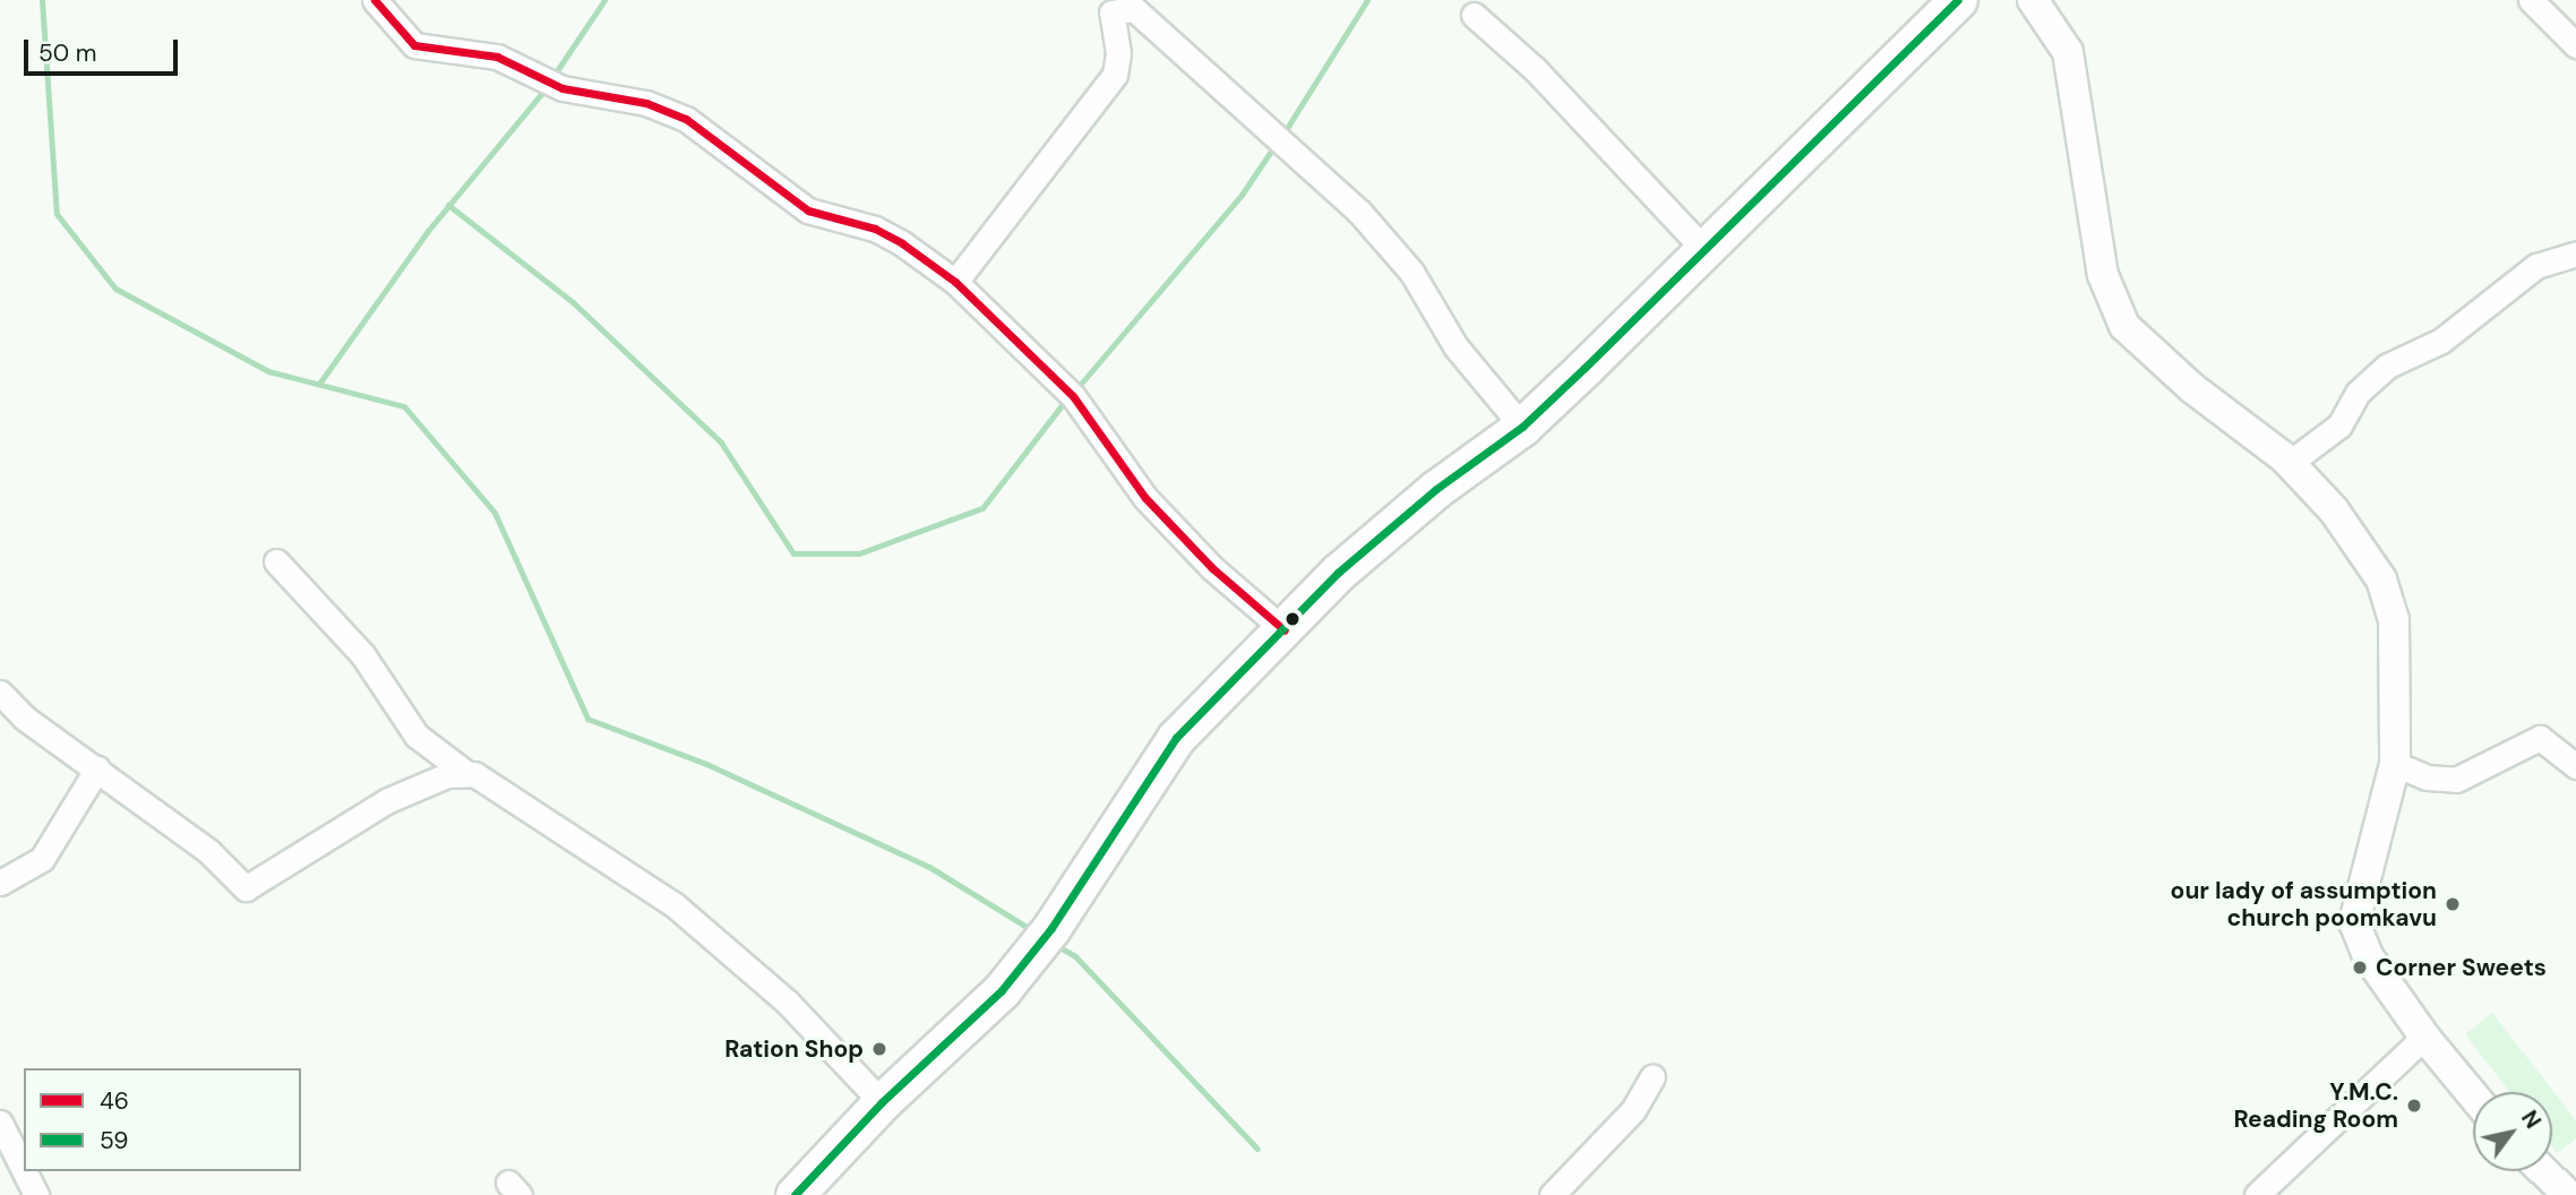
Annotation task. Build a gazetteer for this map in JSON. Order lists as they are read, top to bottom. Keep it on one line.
{"places":["our lady of assumption church poomkavu","Corner Sweets","Ration Shop","Y.M.C. Reading Room"],"lines":["transit line 46","transit line 59"],"legend":["46","59"],"scale_bar":"50 m","north":"top right"}
